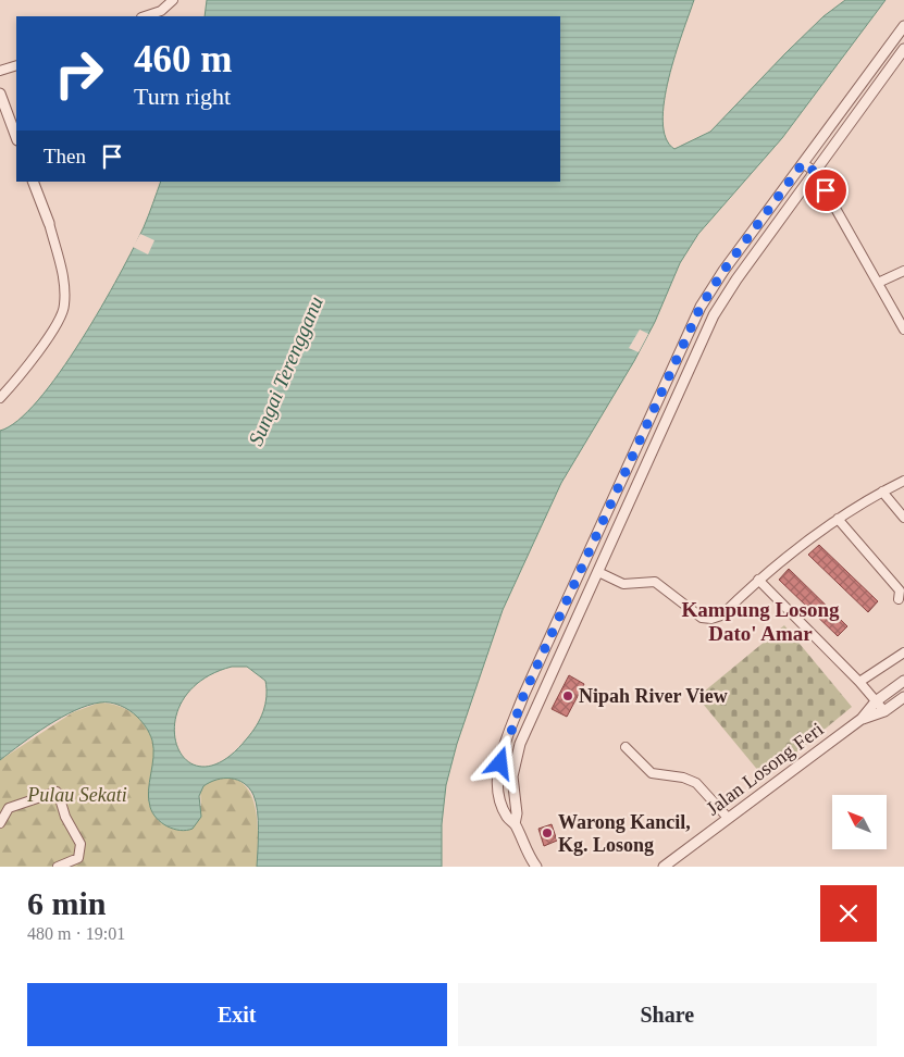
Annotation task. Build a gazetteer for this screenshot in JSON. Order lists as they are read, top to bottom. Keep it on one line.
{"streets":{"street":["Jalan Losong Feri"]},"districts":["Kampung Losong Dato' Amar"],"water":["Sungai Terengganu"],"parks":["Pulau Sekati"],"places":["Nipah River View","Warong Kancil, Kg. Losong"],"north":"top left","page":{"turn":["460 m","Turn right"],"then":"Then","heading":["6 min","480 m · 19:01"],"buttons":["Exit","Share"]}}
